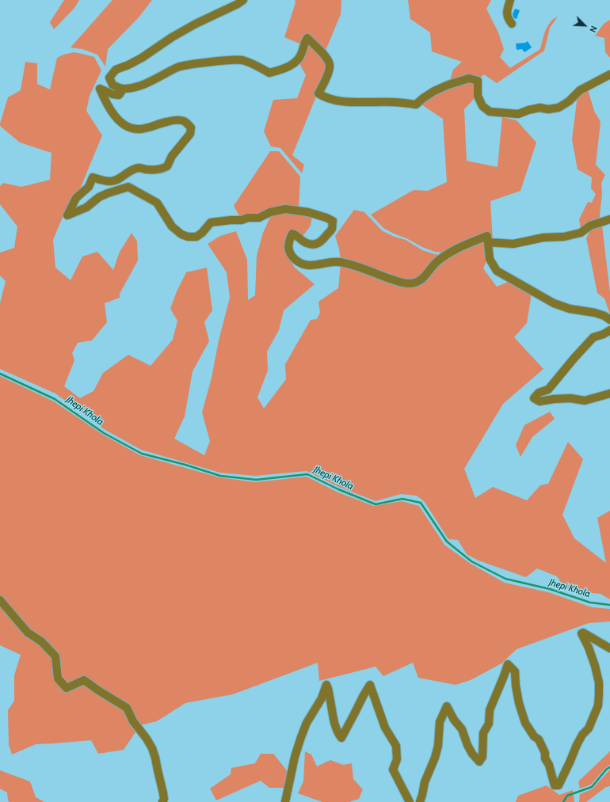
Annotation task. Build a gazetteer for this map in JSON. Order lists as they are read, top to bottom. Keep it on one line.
{"water":["Jhepi Khola"],"north":"bottom right"}
